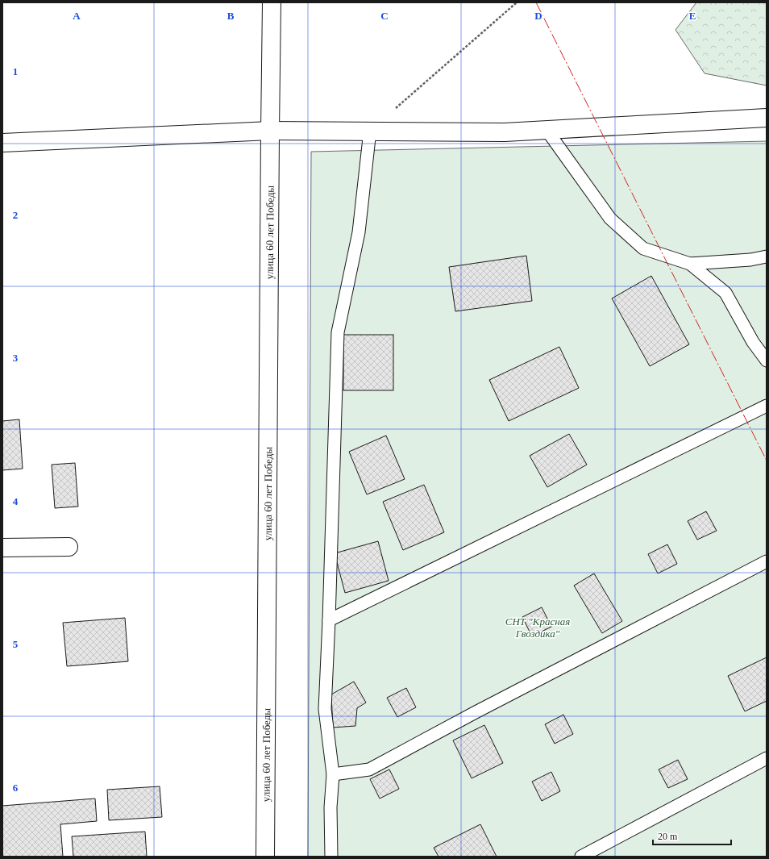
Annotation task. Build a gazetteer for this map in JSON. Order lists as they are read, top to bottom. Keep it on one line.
{"streets":{"street":["улица 60 лет Победы"]},"parks":["СНТ \"Красная Гвоздика\""],"scale_bar":"20 m","grid":{"columns":["A","B","C","D","E"],"rows":["1","2","3","4","5","6"]}}
